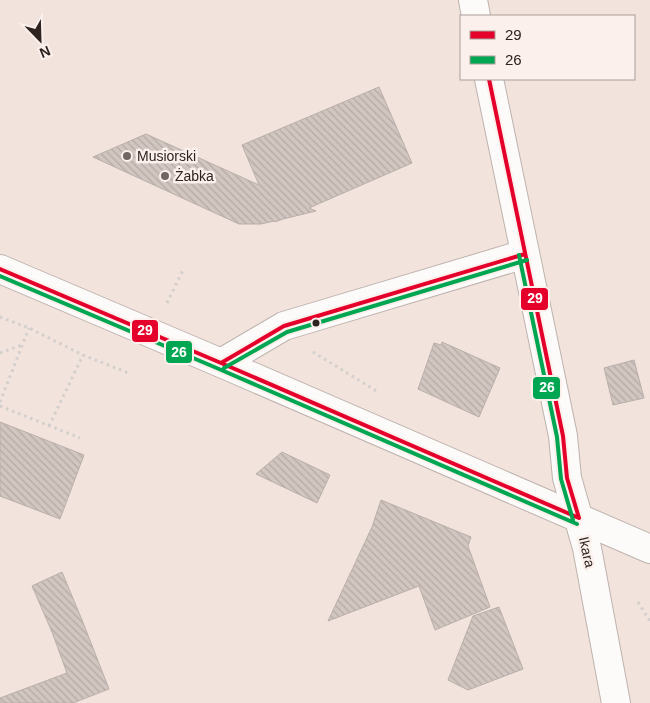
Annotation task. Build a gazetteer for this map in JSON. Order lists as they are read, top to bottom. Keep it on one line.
{"streets":{"street":["Ikara"]},"places":["Musiorski","Żabka"],"lines":["transit line 29","transit line 26"],"legend":["29","26"],"north":"bottom right"}
